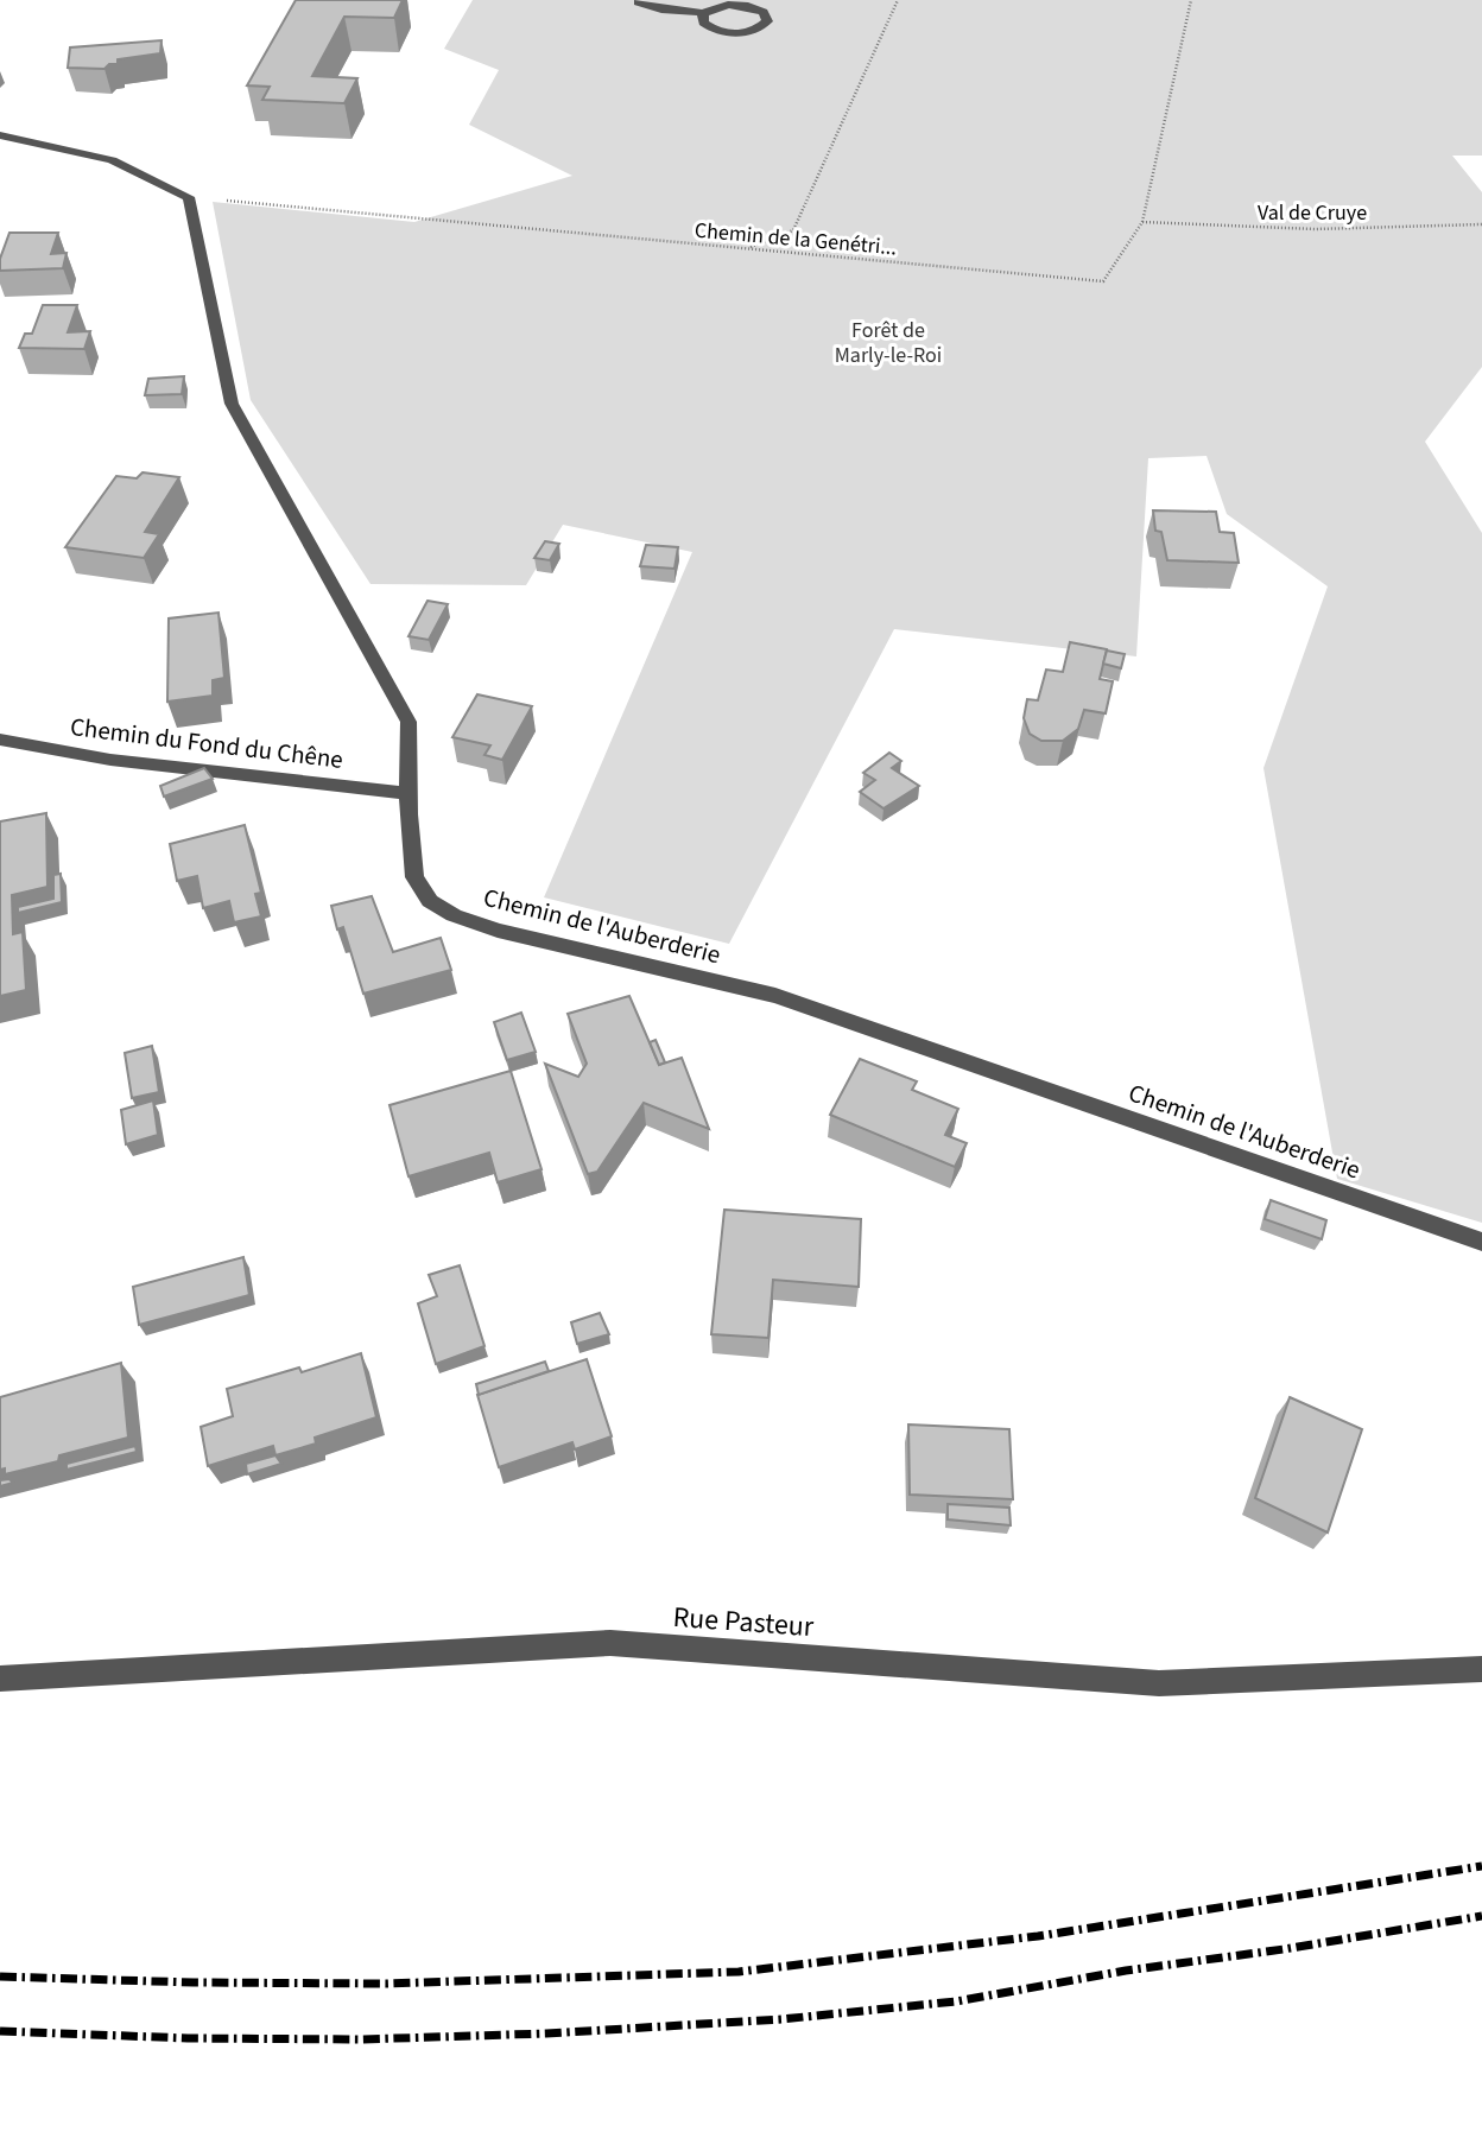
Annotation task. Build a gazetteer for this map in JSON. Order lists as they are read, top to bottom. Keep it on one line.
{"streets":{"street":["Chemin du Fond du Chêne","Chemin de l'Auberderie","Rue Pasteur"],"path":["Val de Cruye","Chemin de la Genétri..."]},"crossings":[["Val de Cruye","Chemin de la Genétri..."],["Chemin de la Genétri...","Chemin de l'Auberderie"],["Chemin du Fond du Chêne","Chemin de l'Auberderie"]],"parks":["Forêt de Marly-le-Roi"]}
